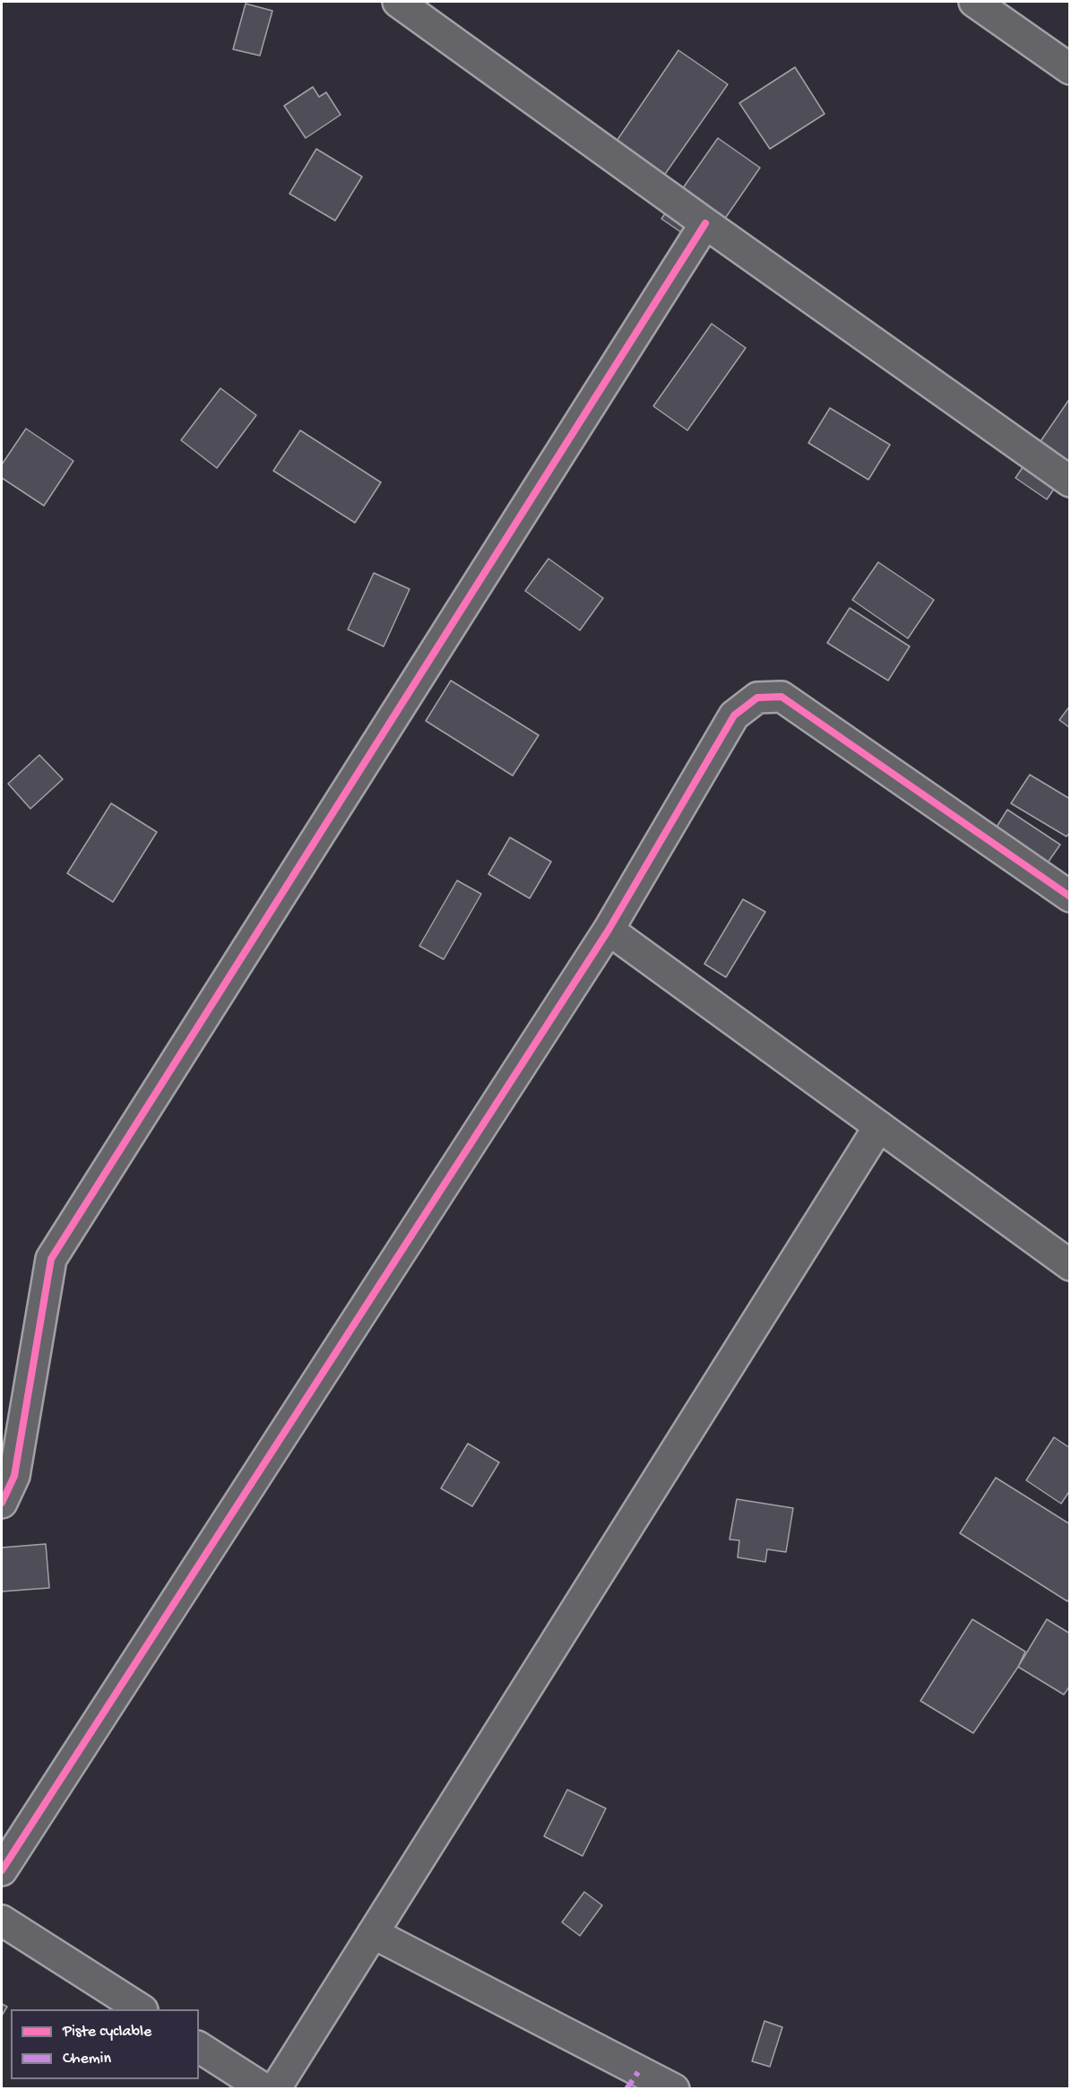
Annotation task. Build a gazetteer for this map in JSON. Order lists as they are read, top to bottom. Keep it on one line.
{"legend":["Piste cyclable","Chemin"]}
